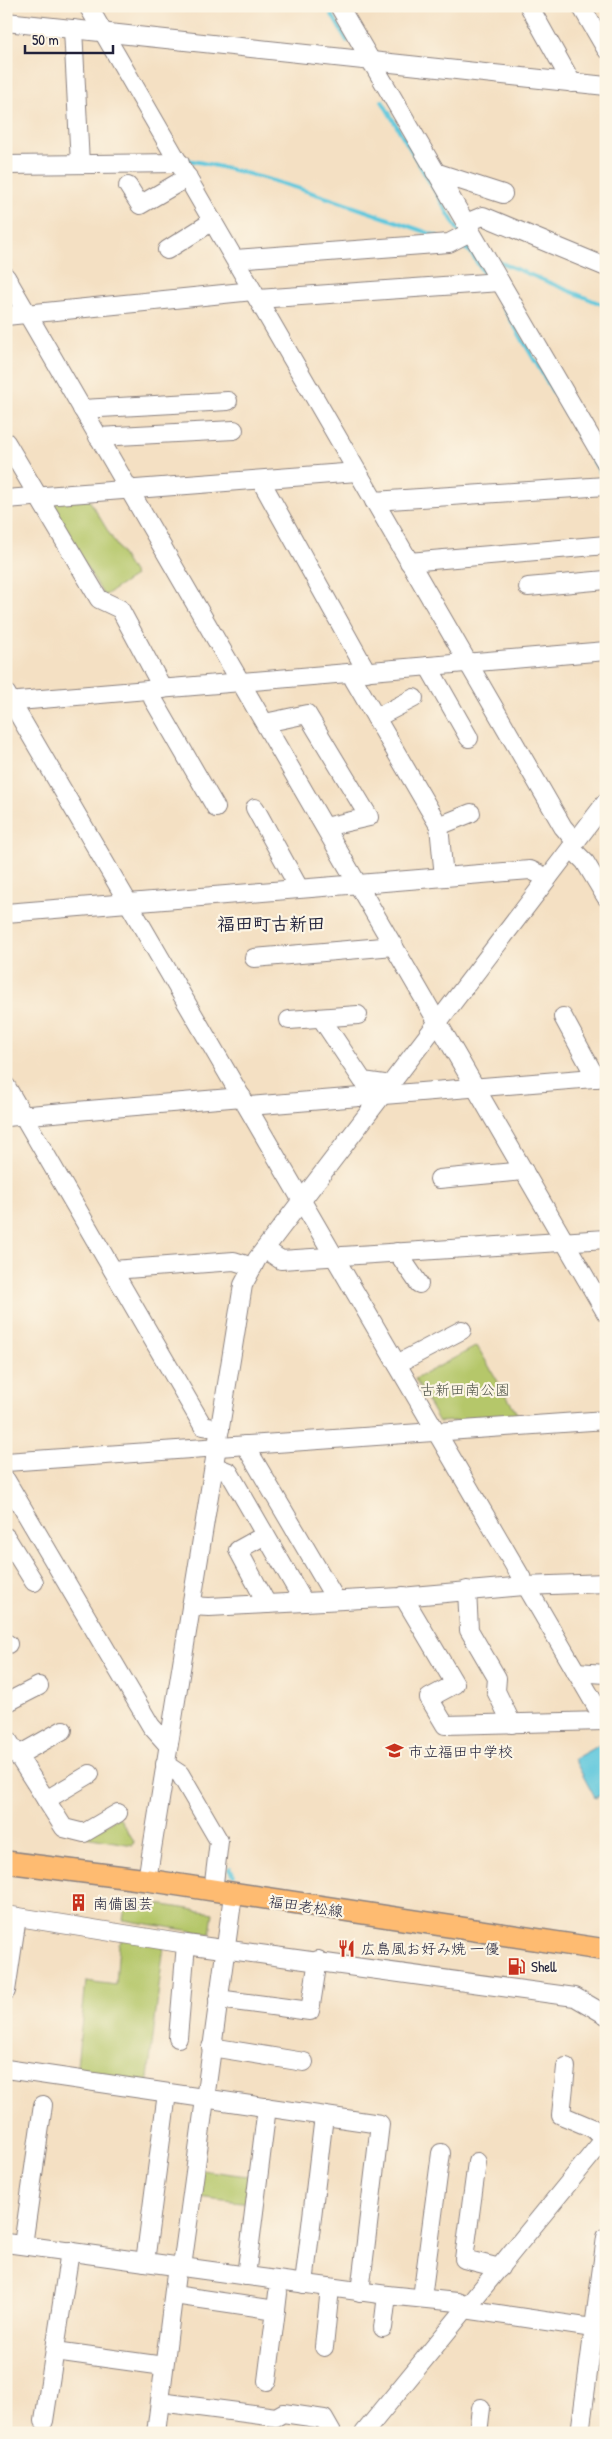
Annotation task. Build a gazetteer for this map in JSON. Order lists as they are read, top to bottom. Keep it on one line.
{"streets":{"main road":["福田老松線"]},"districts":["福田町古新田"],"parks":["古新田南公園"],"places":{"school or university":["市立福田中学校"],"building":["南備園芸"],"restaurant":["広島風お好み焼 一優"],"fuel station":["Shell"]},"scale_bar":"50 m"}
